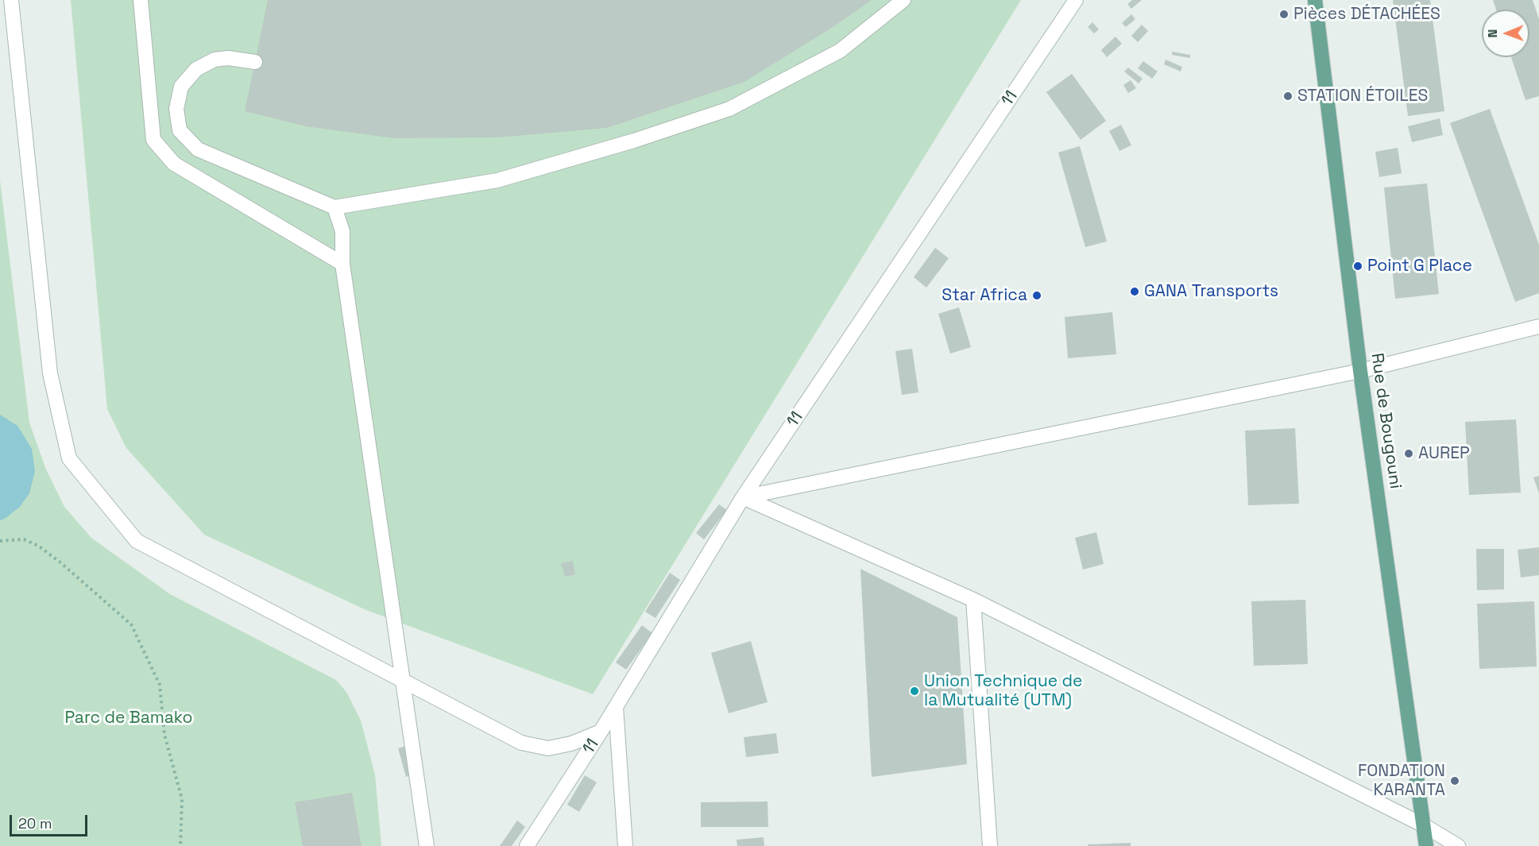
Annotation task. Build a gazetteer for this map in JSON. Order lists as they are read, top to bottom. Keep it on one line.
{"streets":{"main road":["Rue de Bougouni"],"street":["11"]},"parks":["Parc de Bamako"],"places":["Pièces DÉTACHÉES","STATION ÉTOILES","Point G Place","GANA Transports","Star Africa","AUREP","Union Technique de la Mutualité (UTM)","FONDATION KARANTA"],"scale_bar":"20 m","north":"left"}
